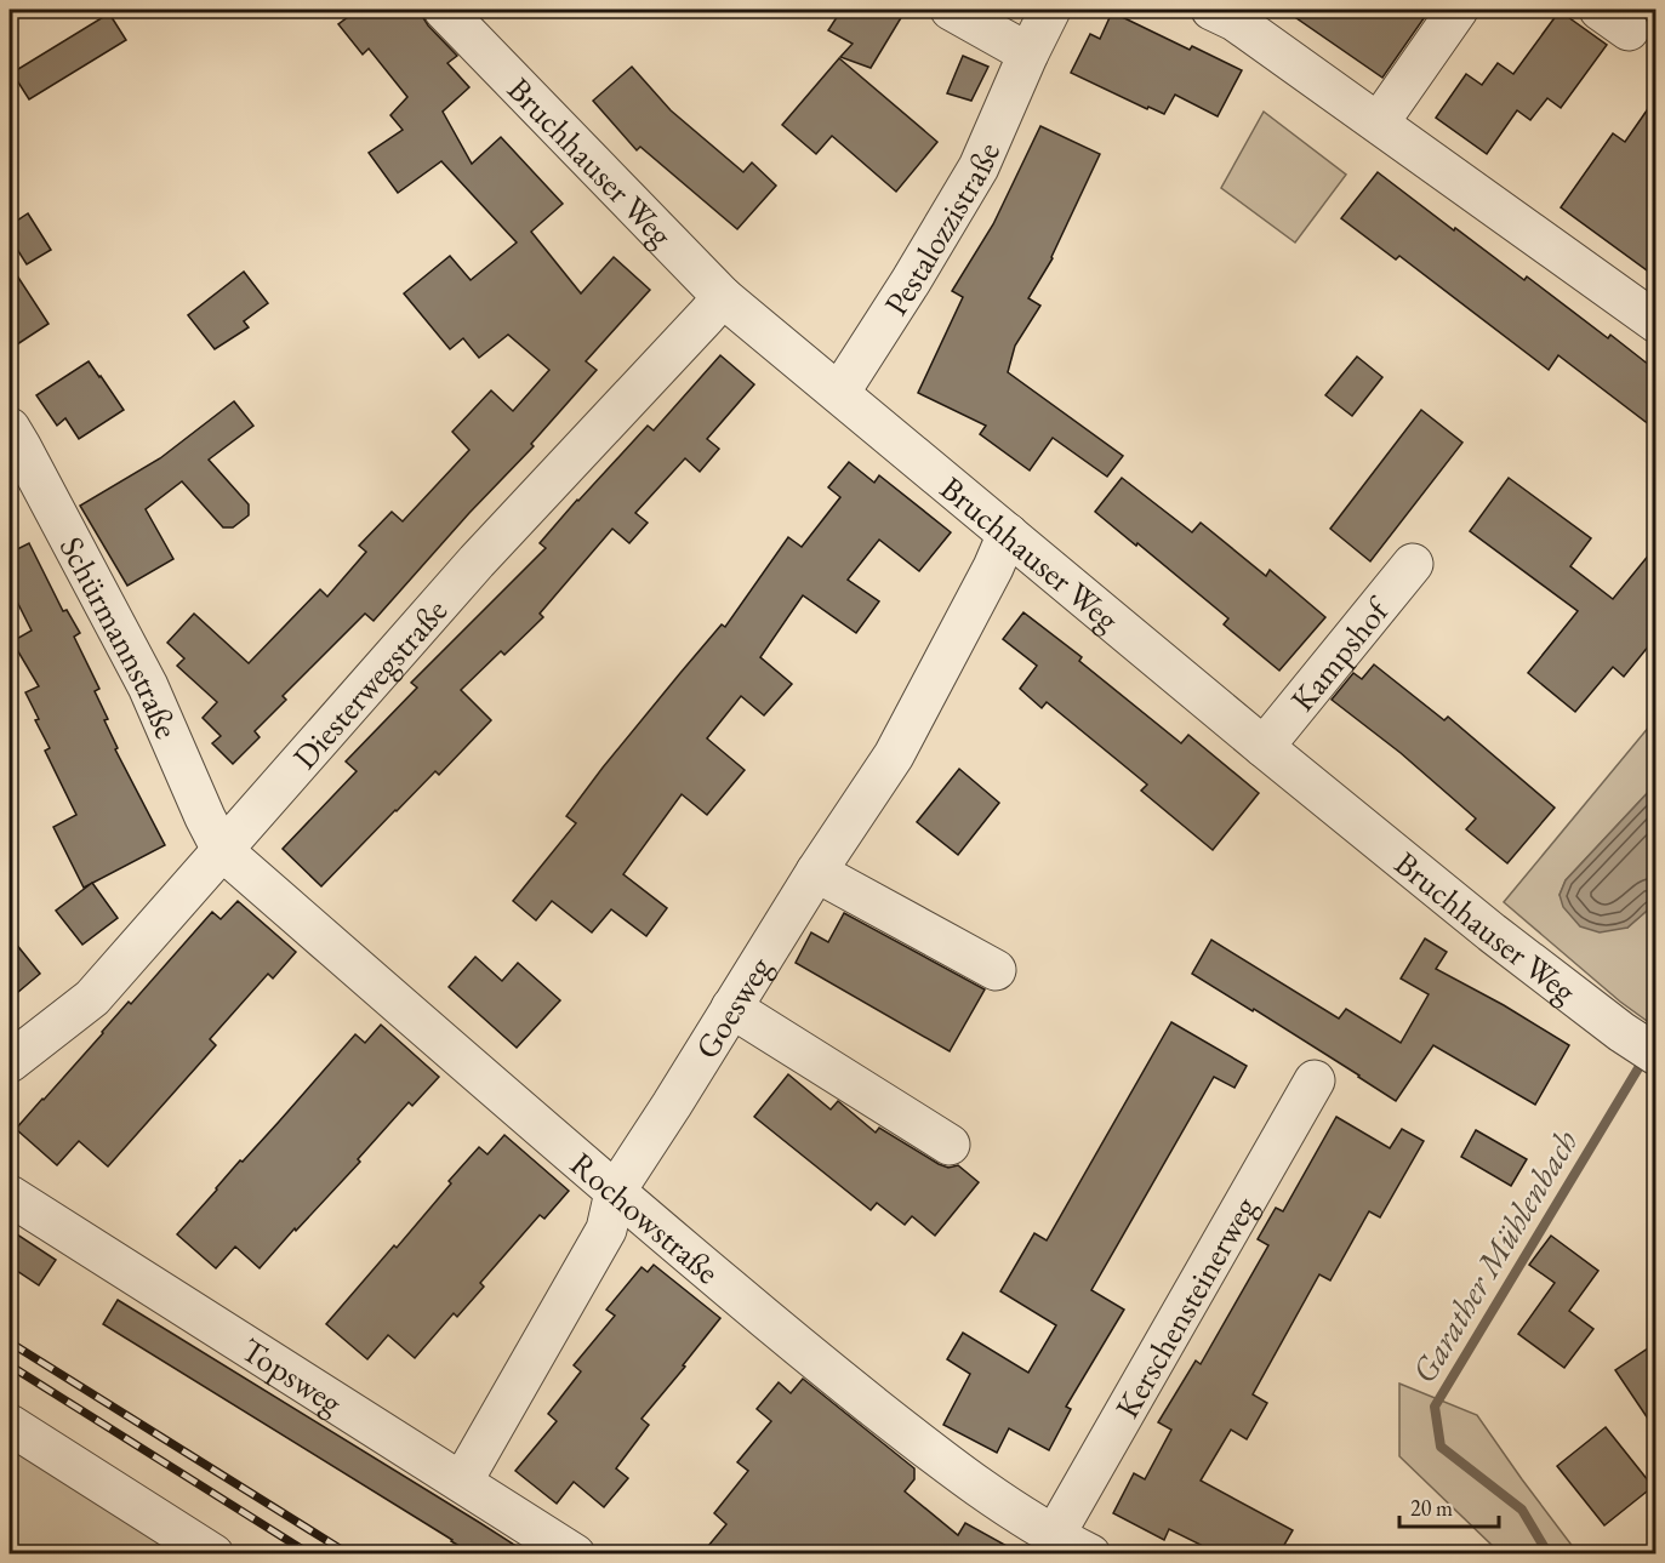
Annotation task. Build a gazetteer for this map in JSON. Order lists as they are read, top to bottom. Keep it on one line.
{"streets":{"street":["Bruchhauser Weg","Pestalozzistraße","Schürmannstraße","Kampshof","Diesterwegstraße","Goesweg","Rochowstraße","Kerschensteinerweg","Topsweg"]},"crossings":[["Bruchhauser Weg","Pestalozzistraße"],["Bruchhauser Weg","Kampshof"],["Bruchhauser Weg","Diesterwegstraße"],["Bruchhauser Weg","Goesweg"],["Schürmannstraße","Diesterwegstraße"],["Schürmannstraße","Rochowstraße"],["Diesterwegstraße","Rochowstraße"],["Goesweg","Rochowstraße"],["Goesweg","Topsweg"],["Rochowstraße","Kerschensteinerweg"]],"water":["Garather Mühlenbach"],"scale_bar":"20 m"}
